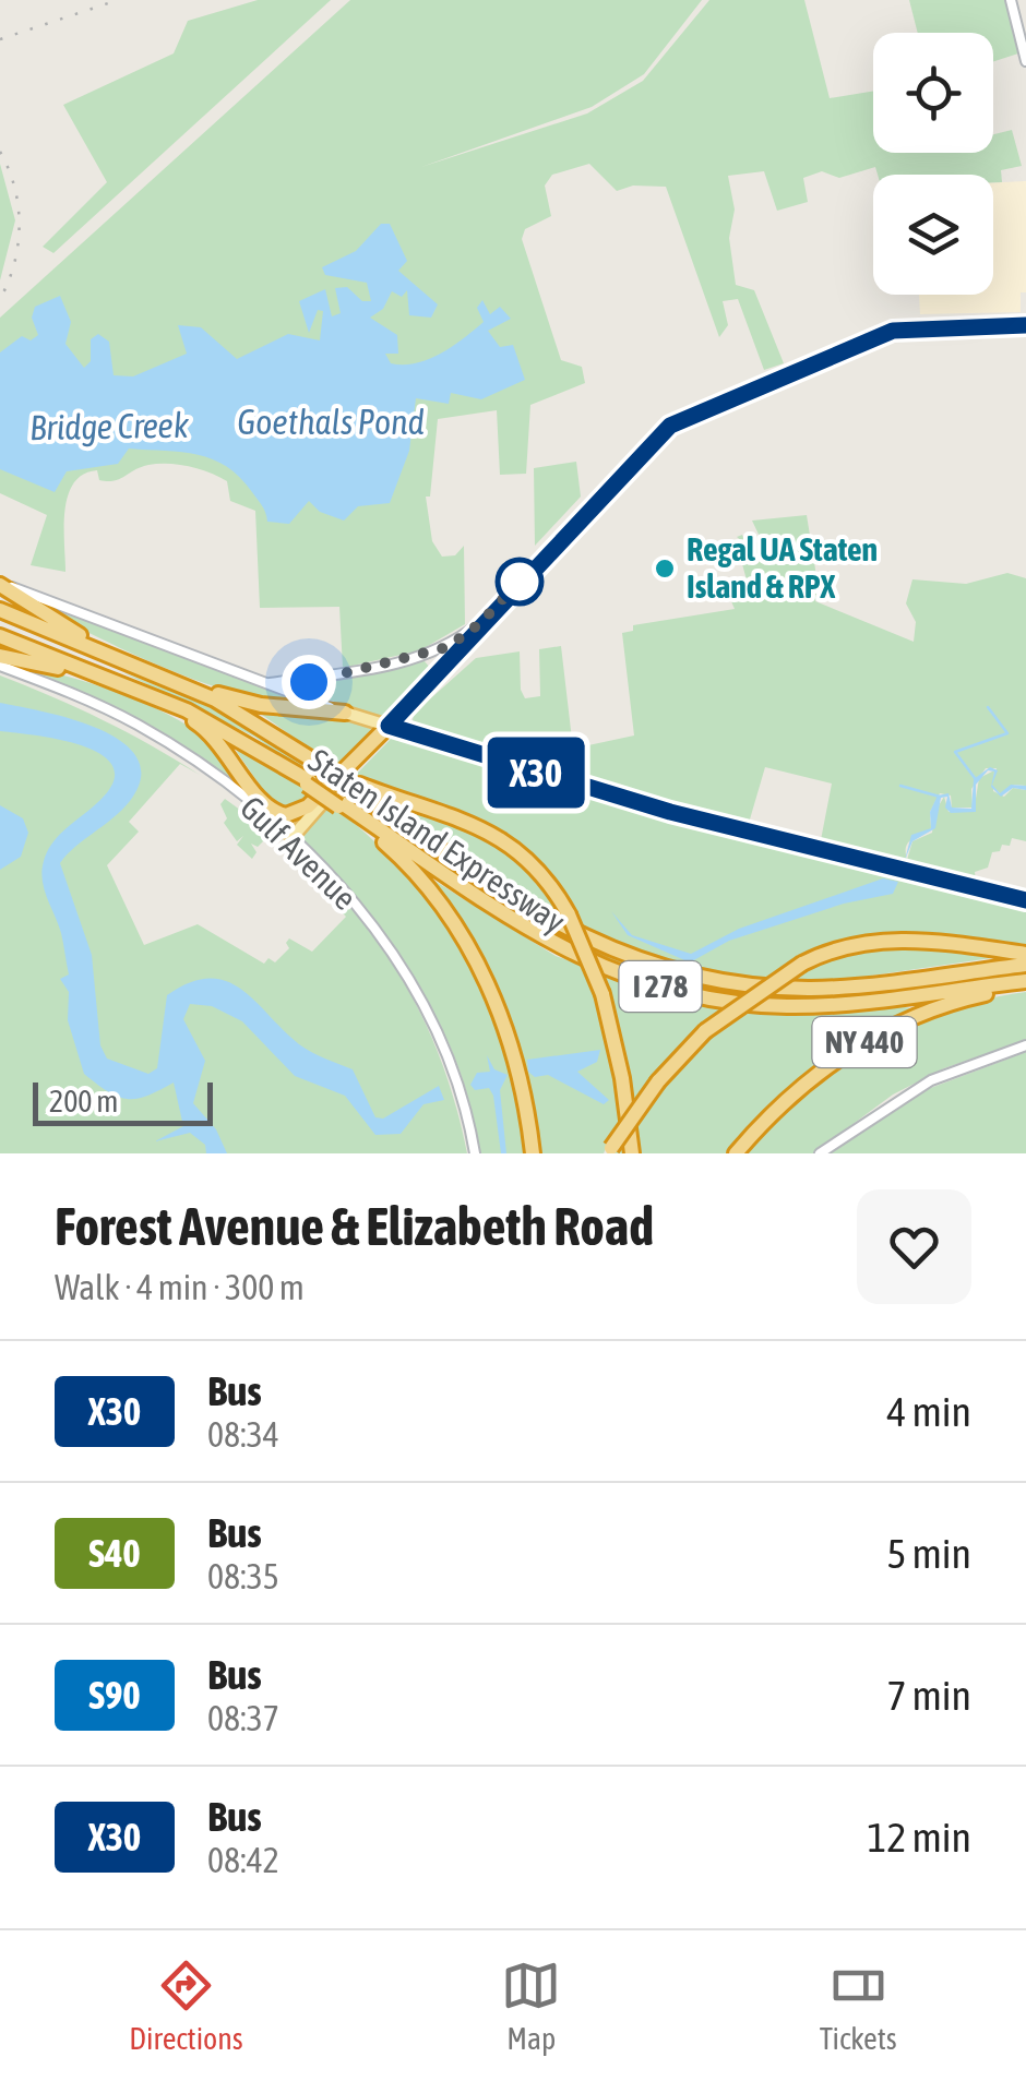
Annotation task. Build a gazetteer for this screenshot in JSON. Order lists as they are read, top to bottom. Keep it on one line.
{"streets":{"highway":["Staten Island Expressway","I 278","NY 440"],"street":["Gulf Avenue"]},"crossings":[["Staten Island Expressway","NY 440"]],"water":["Goethals Pond","Bridge Creek"],"places":["Regal UA Staten Island & RPX"],"lines":["bus line X30"],"scale_bar":"200 m","page":{"on_map":"X30","scale":"200 m","heading":["Forest Avenue & Elizabeth Road","Walk · 4 min · 300 m"],"list":[{"mark":"X30","name":"Bus","note":"08:34","value":"4 min"},{"mark":"S40","name":"Bus","note":"08:35","value":"5 min"},{"mark":"S90","name":"Bus","note":"08:37","value":"7 min"},{"mark":"X30","name":"Bus","note":"08:42","value":"12 min"}],"tabs":["Directions","Map","Tickets"]}}
